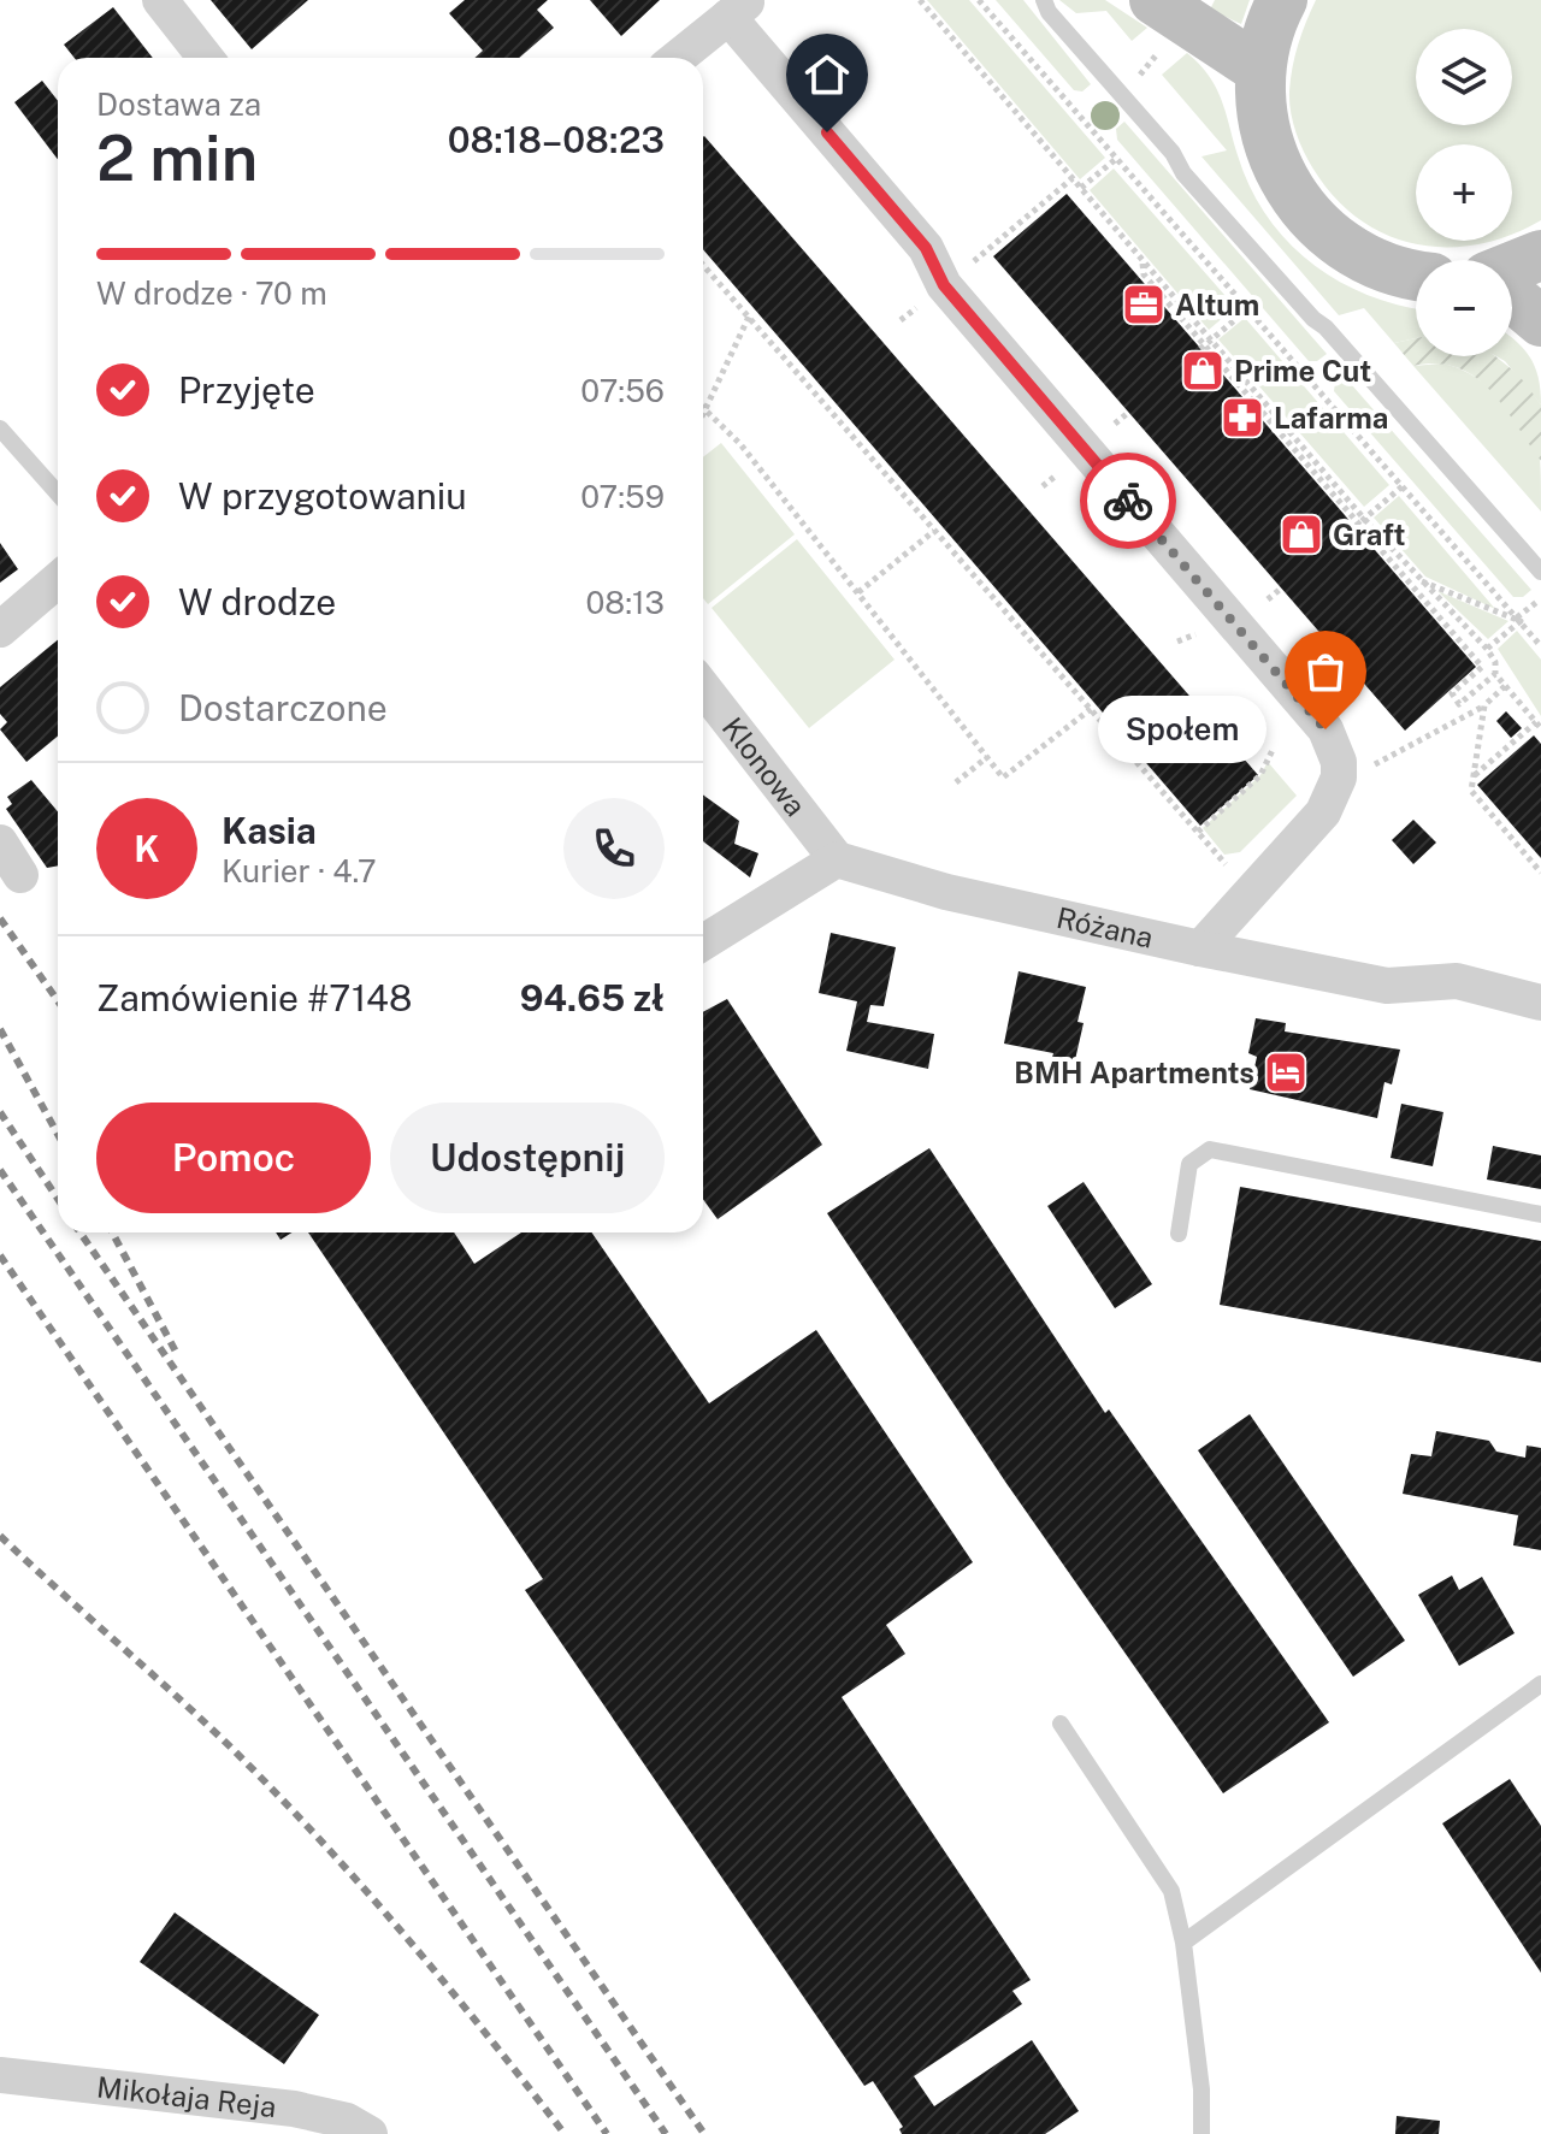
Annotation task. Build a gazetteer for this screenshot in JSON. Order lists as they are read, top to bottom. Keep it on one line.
{"streets":{"street":["Klonowa","Różana","Mikołaja Reja"]},"crossings":[["Klonowa","Różana"]],"places":{"office":["Altum"],"shop":["Prime Cut","Graft"],"pharmacy":["Lafarma"],"other":["Społem"],"hotel":["BMH Apartments"]},"page":{"map_buttons":["+","−"],"heading":["2 min","Dostawa za","08:18–08:23"],"panel":["Kasia","Kurier · 4.7","Zamówienie #7148","94.65 zł"],"bar":"W drodze · 70 m","list":[["Przyjęte","07:56"],["W przygotowaniu","07:59"],["W drodze","08:13"],"Dostarczone"],"bubble":"Społem","round":"K","buttons":["Pomoc","Udostępnij"]}}
